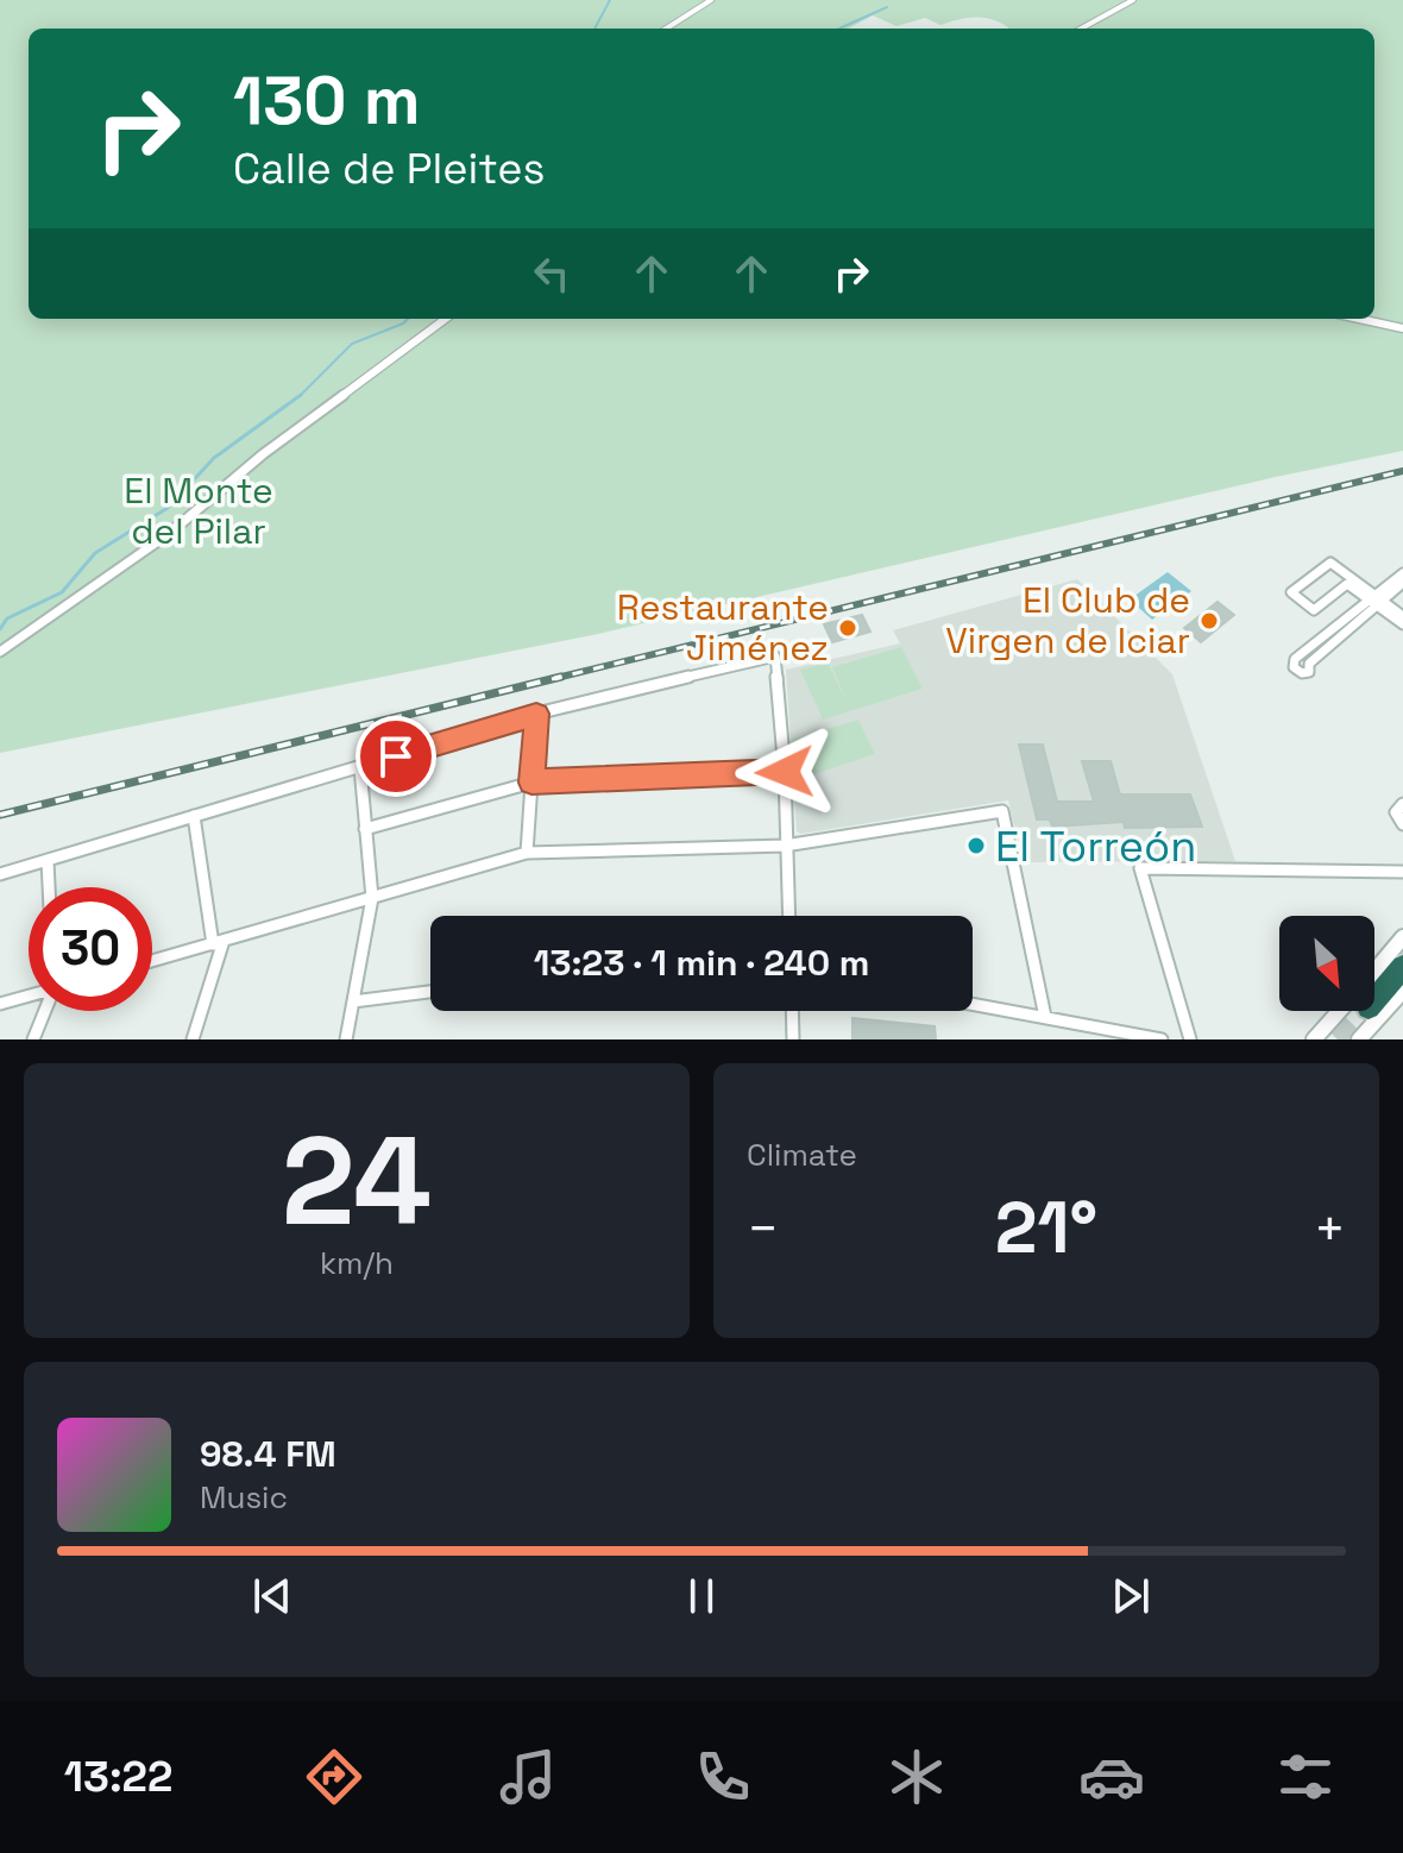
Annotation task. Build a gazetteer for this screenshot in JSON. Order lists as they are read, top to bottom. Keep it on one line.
{"parks":["El Monte del Pilar"],"places":["El Club de Virgen de Iciar","Restaurante Jiménez","El Torreón"],"north":"bottom right","page":{"turn":["130 m","Calle de Pleites"],"limit":"30","trip":"13:23 · 1 min · 240 m","tile":[["24","km/h"],"Climate"],"heat":["−","21°","+"],"song":["98.4 FM","Music"],"tabs":"13:22"}}
